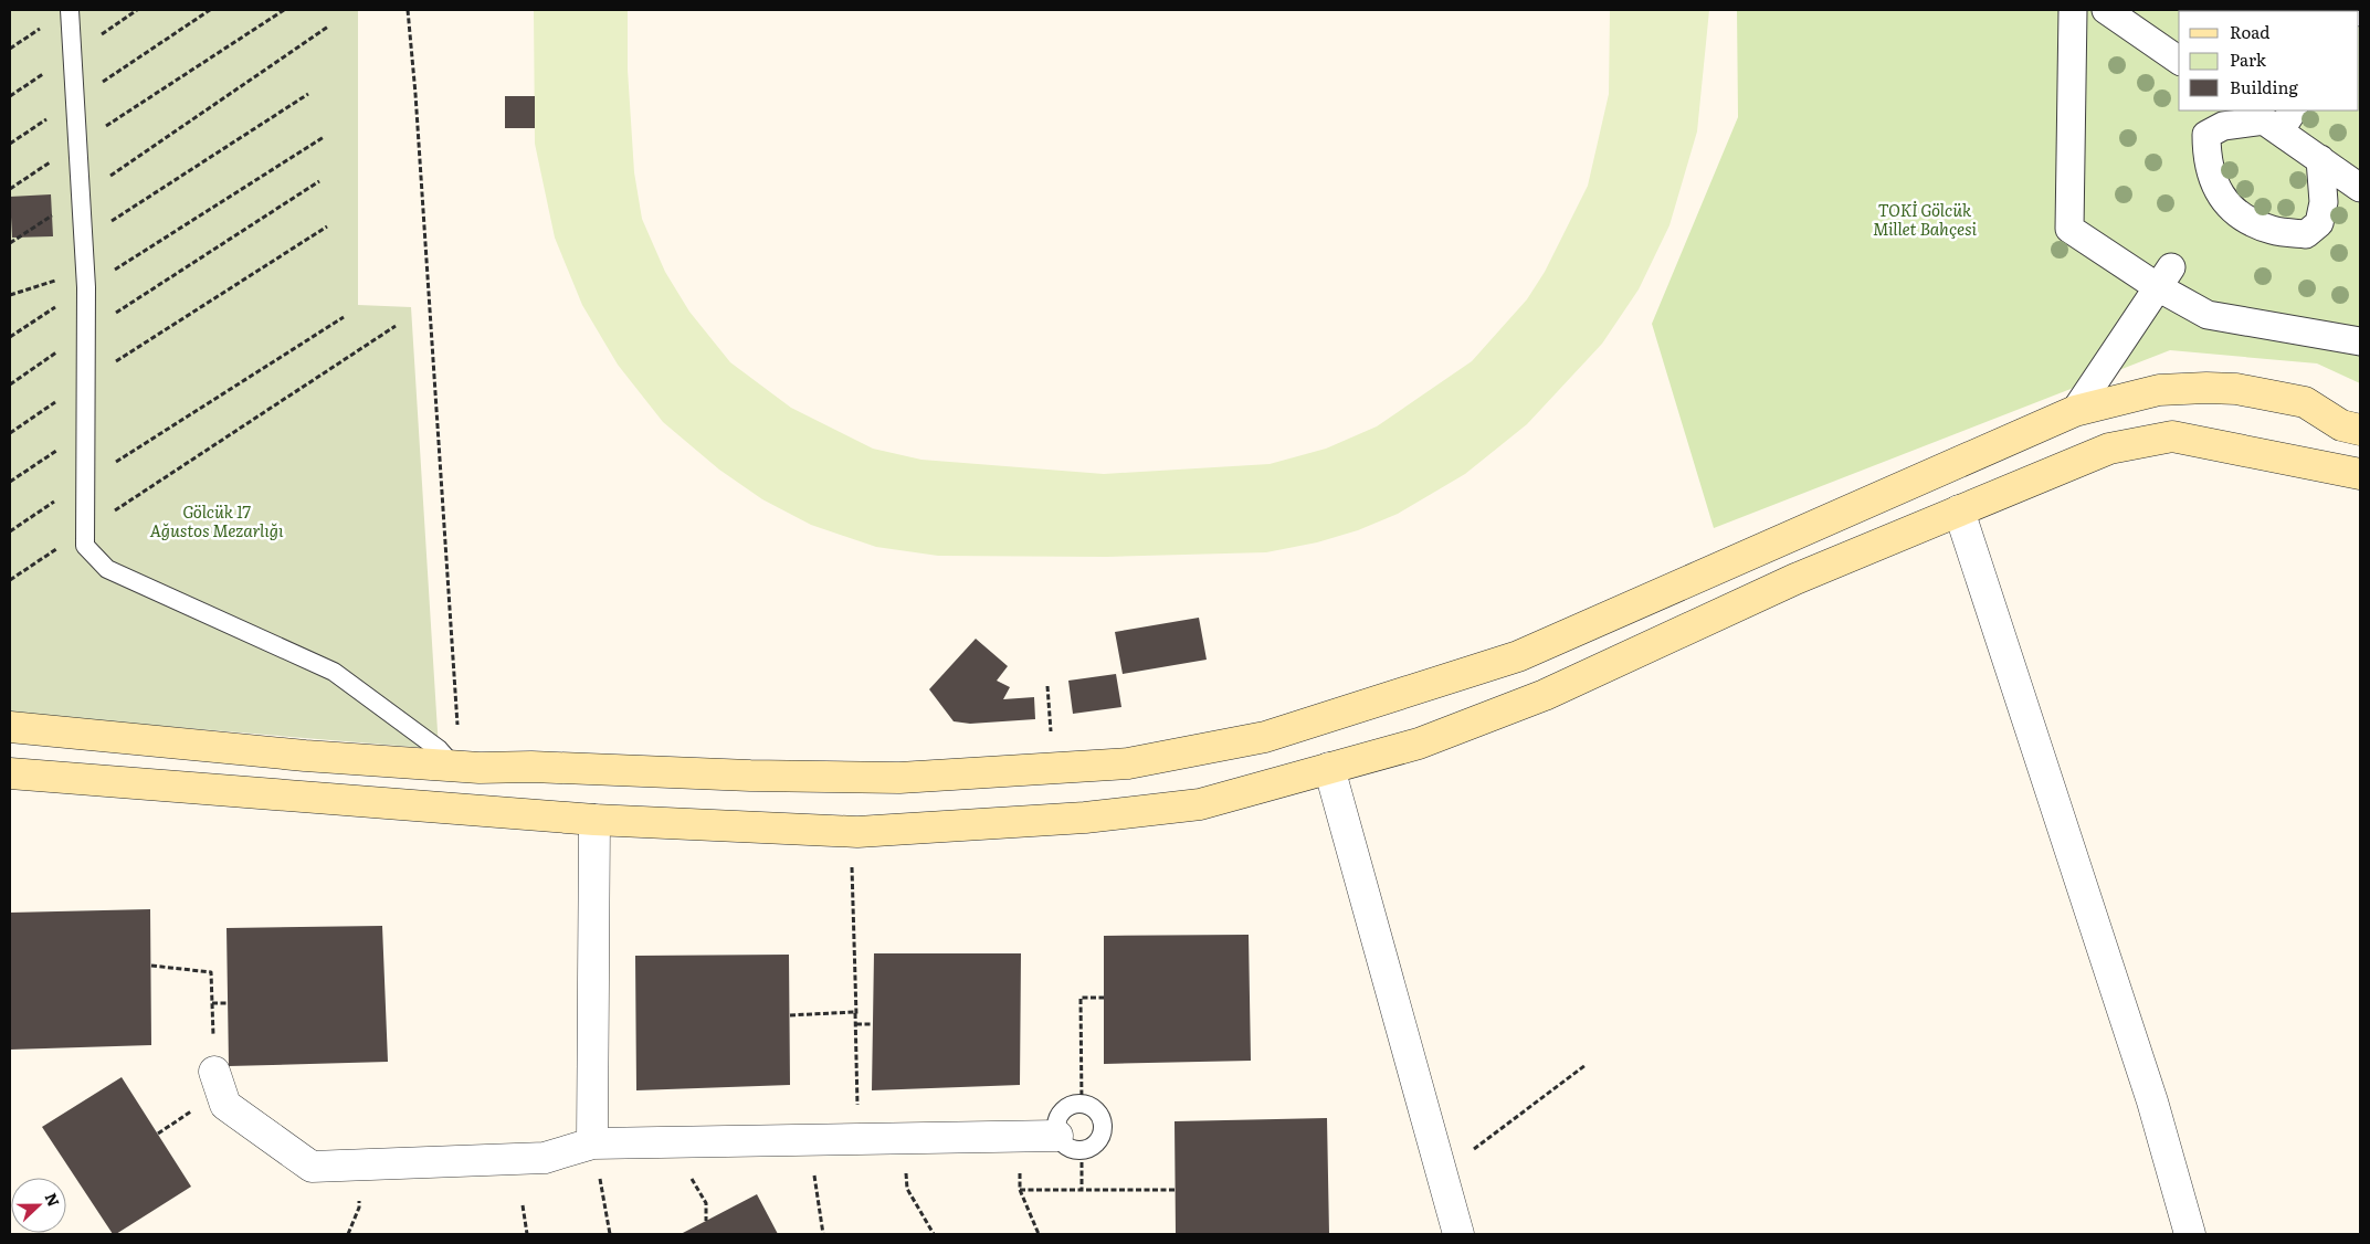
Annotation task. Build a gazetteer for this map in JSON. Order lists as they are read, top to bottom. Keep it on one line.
{"parks":["TOKİ Gölcük Millet Bahçesi","Gölcük 17 Ağustos Mezarlığı"],"legend":["Road","Park","Building"],"north":"right"}
